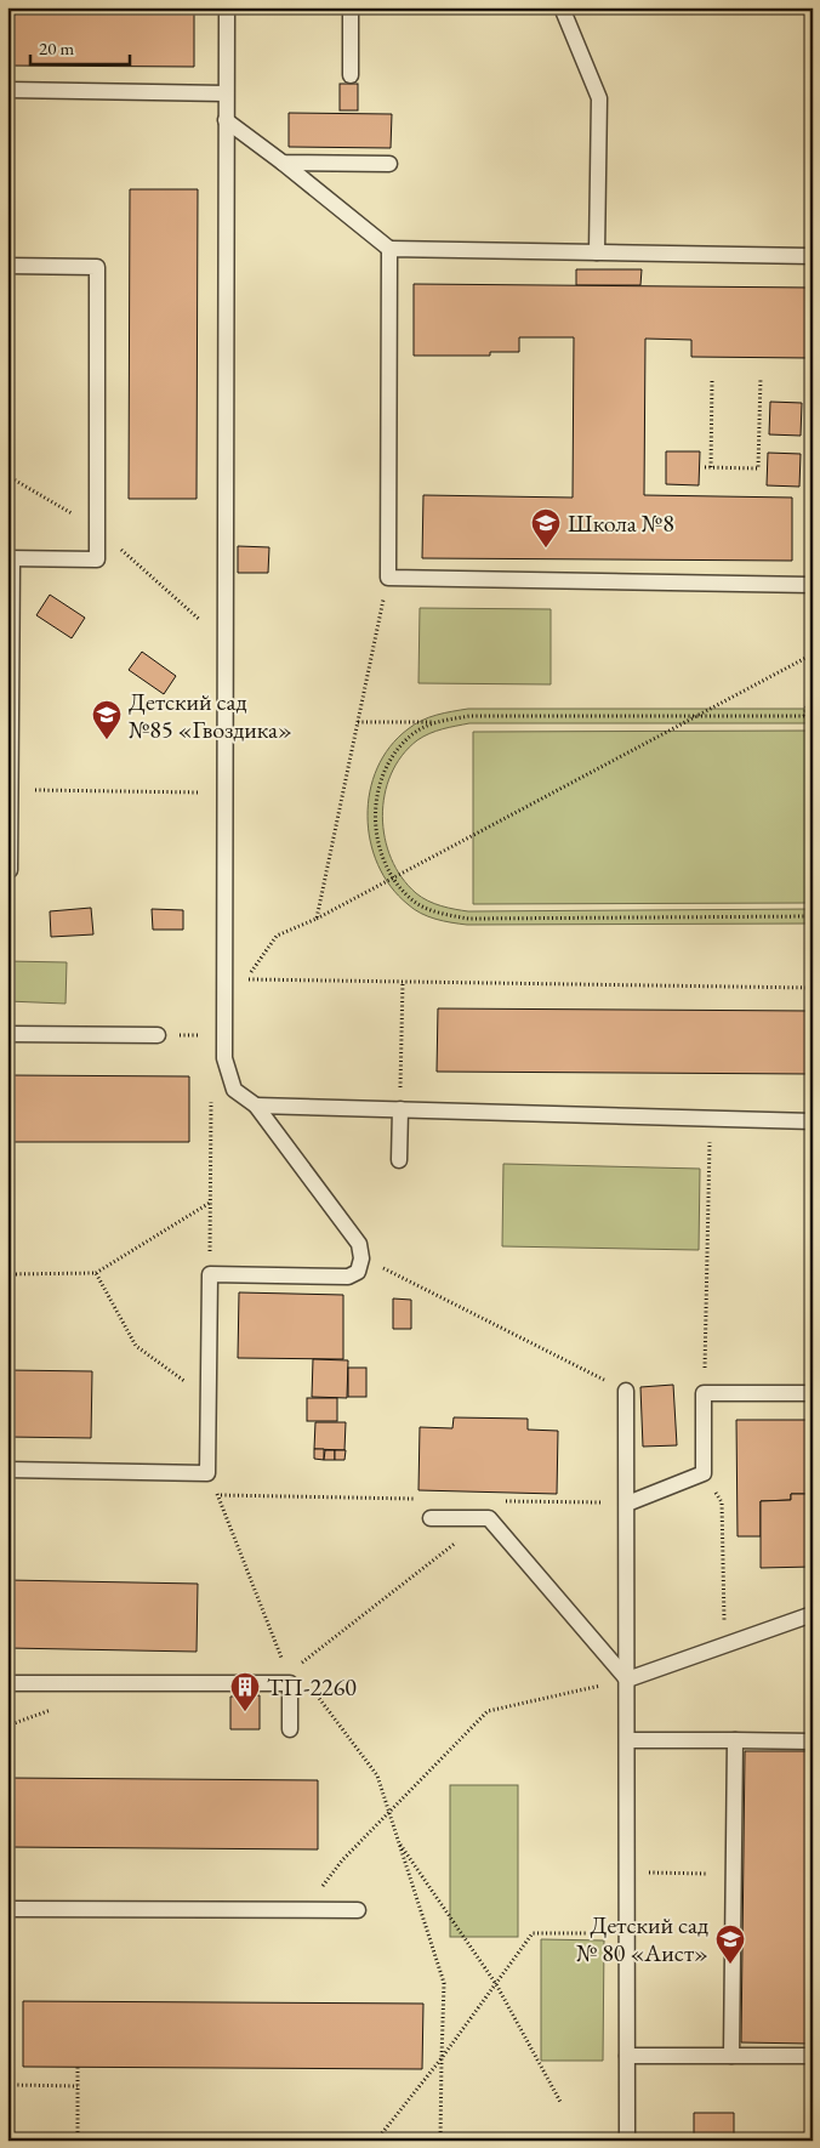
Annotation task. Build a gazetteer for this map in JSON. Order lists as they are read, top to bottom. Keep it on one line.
{"places":{"school or university":["Школа №8","Детский сад №85 «Гвоздика»","Детский сад № 80 «Аист»"],"building":["ТП-2260"]},"scale_bar":"20 m"}
